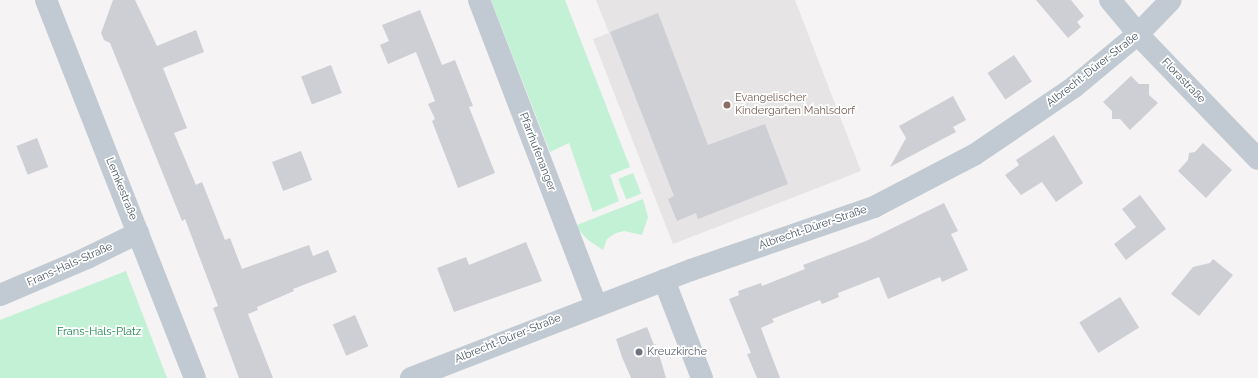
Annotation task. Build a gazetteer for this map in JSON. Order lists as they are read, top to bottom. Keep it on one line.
{"streets":{"street":["Albrecht-Dürer-Straße","Florastraße","Pfarrhufenanger","Lemkestraße","Frans-Hals-Straße"]},"crossings":[["Albrecht-Dürer-Straße","Florastraße"],["Albrecht-Dürer-Straße","Pfarrhufenanger"],["Lemkestraße","Frans-Hals-Straße"]],"parks":["Frans-Hals-Platz"],"places":["Evangelischer Kindergarten Mahlsdorf","Kreuzkirche"]}
